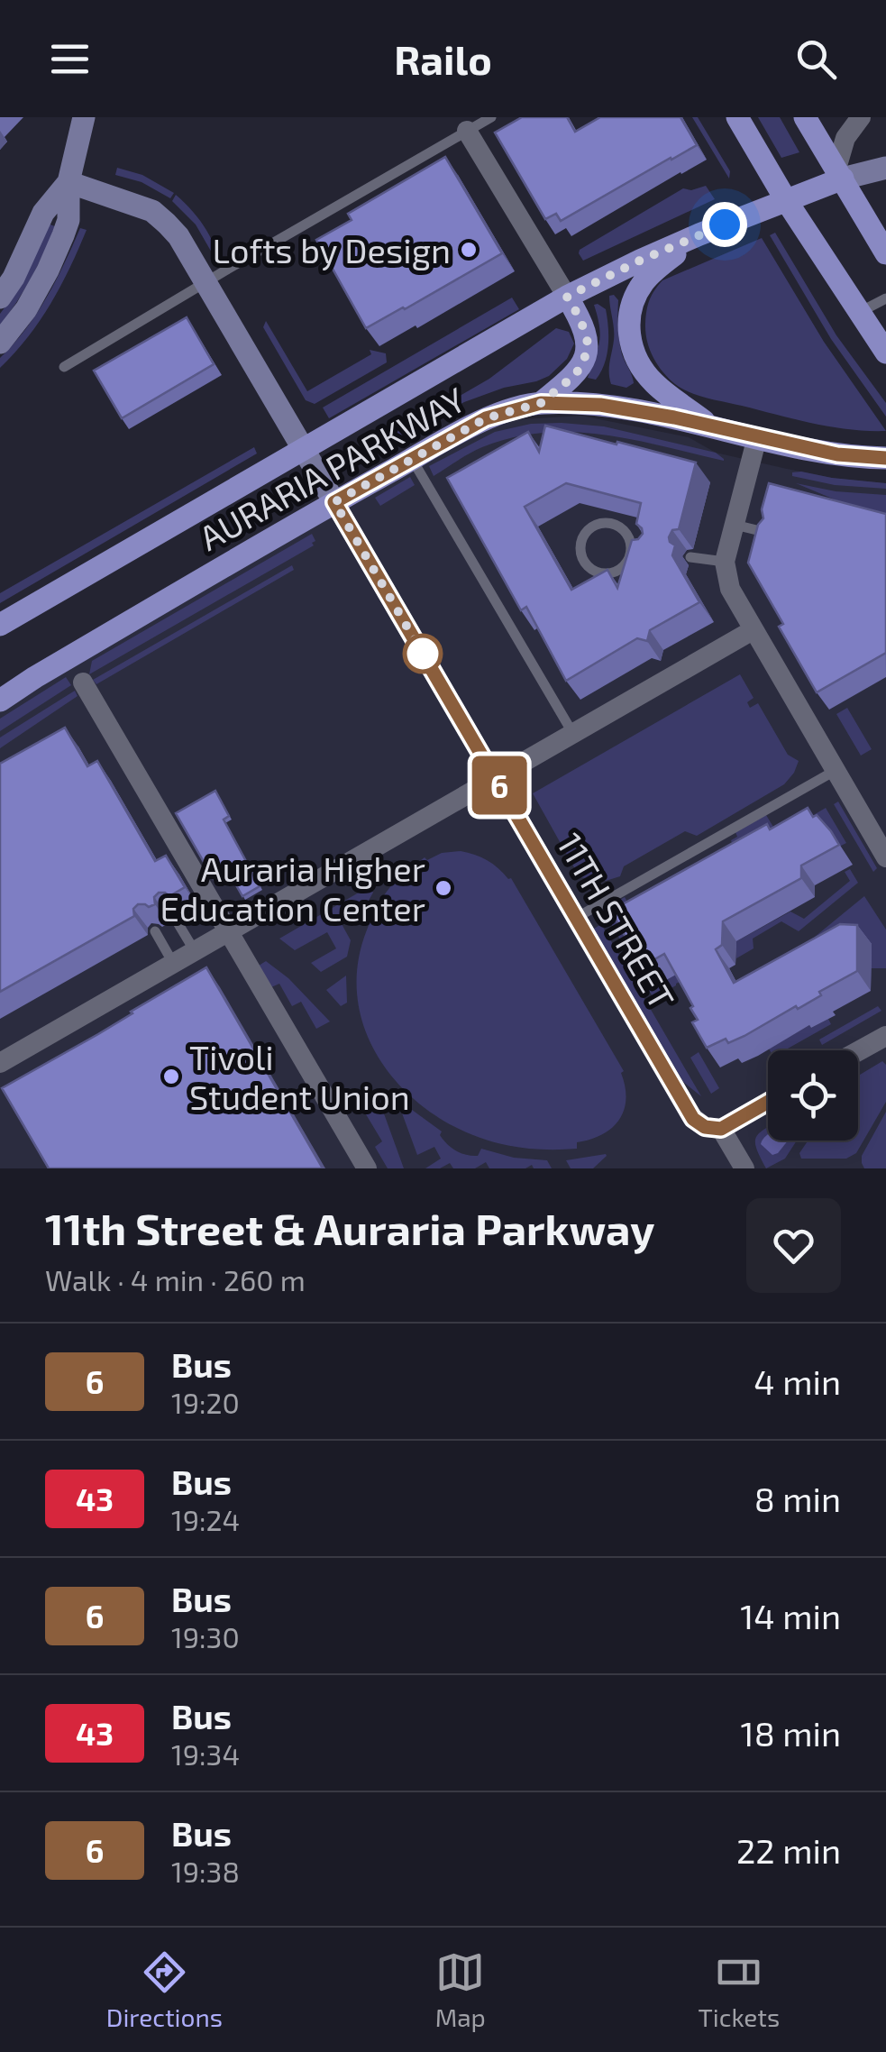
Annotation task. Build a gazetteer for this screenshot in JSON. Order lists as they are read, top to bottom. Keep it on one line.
{"streets":{"main road":["AURARIA PARKWAY"],"street":["11TH STREET"]},"crossings":[["AURARIA PARKWAY","11TH STREET"]],"places":["Lofts by Design","Auraria Higher Education Center","Tivoli Student Union"],"lines":["bus line 6"],"page":{"header":"Railo","on_map":"6","heading":["11th Street & Auraria Parkway","Walk · 4 min · 260 m"],"list":[{"mark":"6","name":"Bus","note":"19:20","value":"4 min"},{"mark":"43","name":"Bus","note":"19:24","value":"8 min"},{"mark":"6","name":"Bus","note":"19:30","value":"14 min"},{"mark":"43","name":"Bus","note":"19:34","value":"18 min"},{"mark":"6","name":"Bus","note":"19:38","value":"22 min"}],"tabs":["Directions","Map","Tickets"]}}
